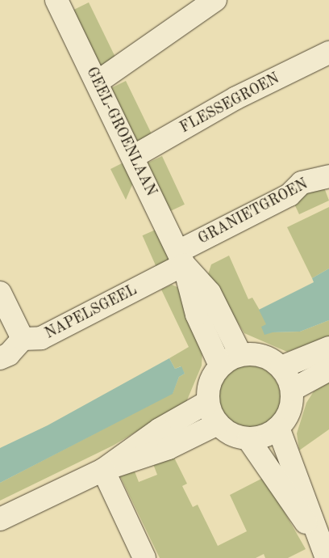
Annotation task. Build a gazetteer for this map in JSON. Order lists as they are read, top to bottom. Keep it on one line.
{"streets":{"street":["FLESSEGROEN","GEEL-GROENLAAN","GRANIETGROEN","NAPELSGEEL"]},"crossings":[["FLESSEGROEN","GEEL-GROENLAAN"],["GEEL-GROENLAAN","GRANIETGROEN"],["GEEL-GROENLAAN","NAPELSGEEL"],["GRANIETGROEN","NAPELSGEEL"]]}
